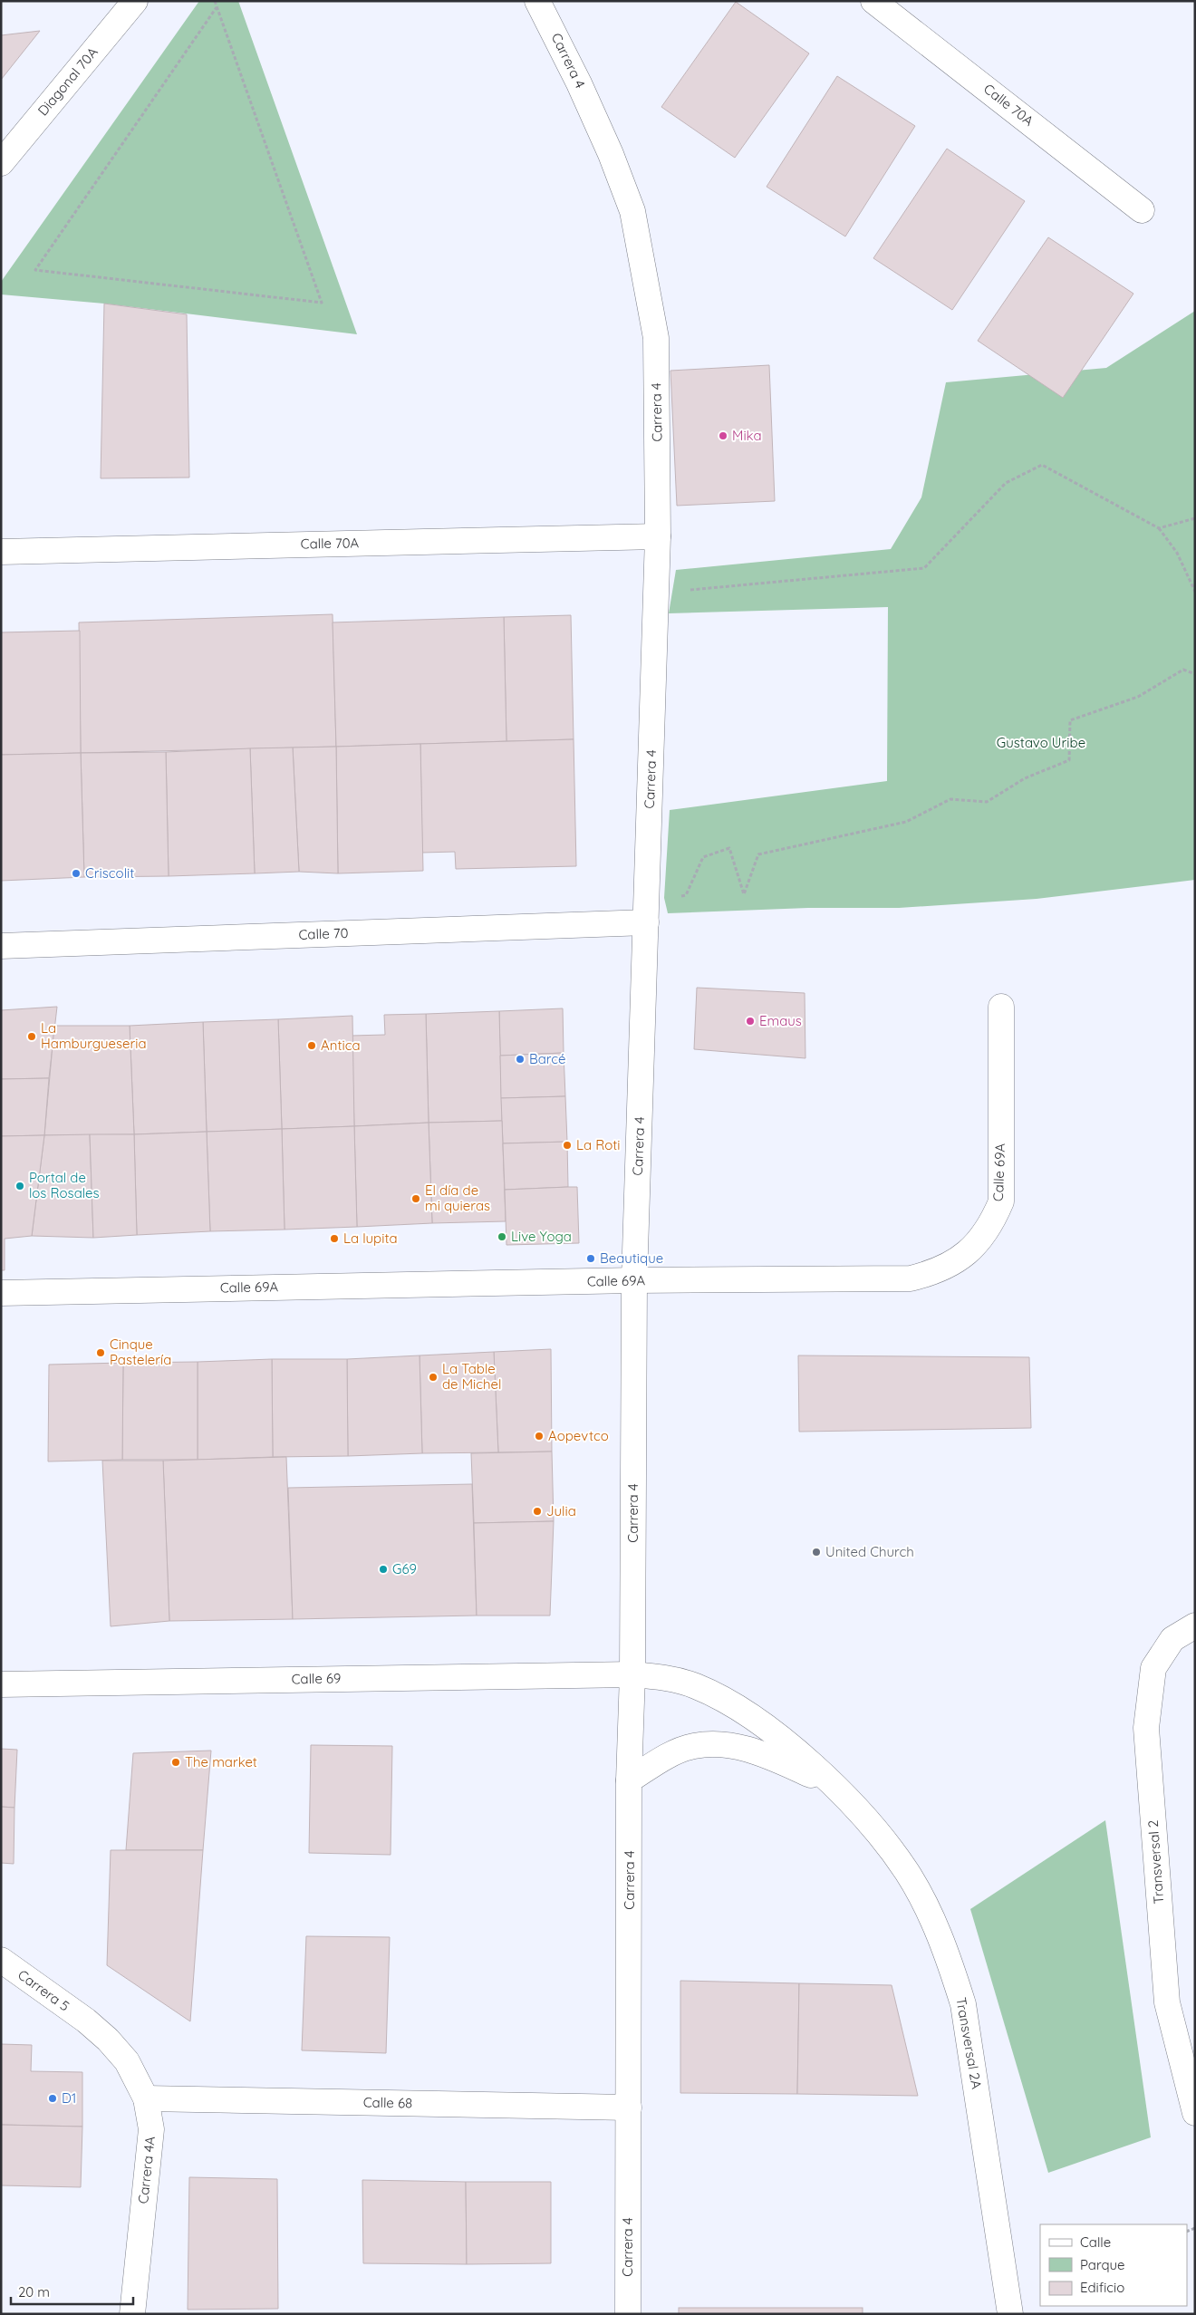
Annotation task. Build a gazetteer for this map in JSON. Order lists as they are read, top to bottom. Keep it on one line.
{"streets":{"street":["Carrera 4","Diagonal 70A","Calle 70A","Calle 70","Calle 69A","Calle 69","Transversal 2","Carrera 5","Transversal 2A","Calle 68","Carrera 4A"]},"crossings":[["Carrera 4","Calle 70A"],["Carrera 4","Calle 70"],["Carrera 4","Calle 69A"],["Carrera 4","Calle 69"],["Carrera 4","Transversal 2A"],["Carrera 4","Calle 68"],["Calle 69","Transversal 2A"],["Carrera 5","Carrera 4A"],["Calle 68","Carrera 4A"]],"parks":["Gustavo Uribe"],"places":["Mika","Criscolit","Emaus","La Hamburgueseria","Antica","Barcé","La Roti","Portal de los Rosales","El día de mi quieras","Live Yoga","La lupita","Beautique","Cinque Pastelería","La Table de Michel","Aopevtco","Julia","United Church","G69","The market","D1"],"legend":["Calle","Parque","Edificio"],"scale_bar":"20 m"}
